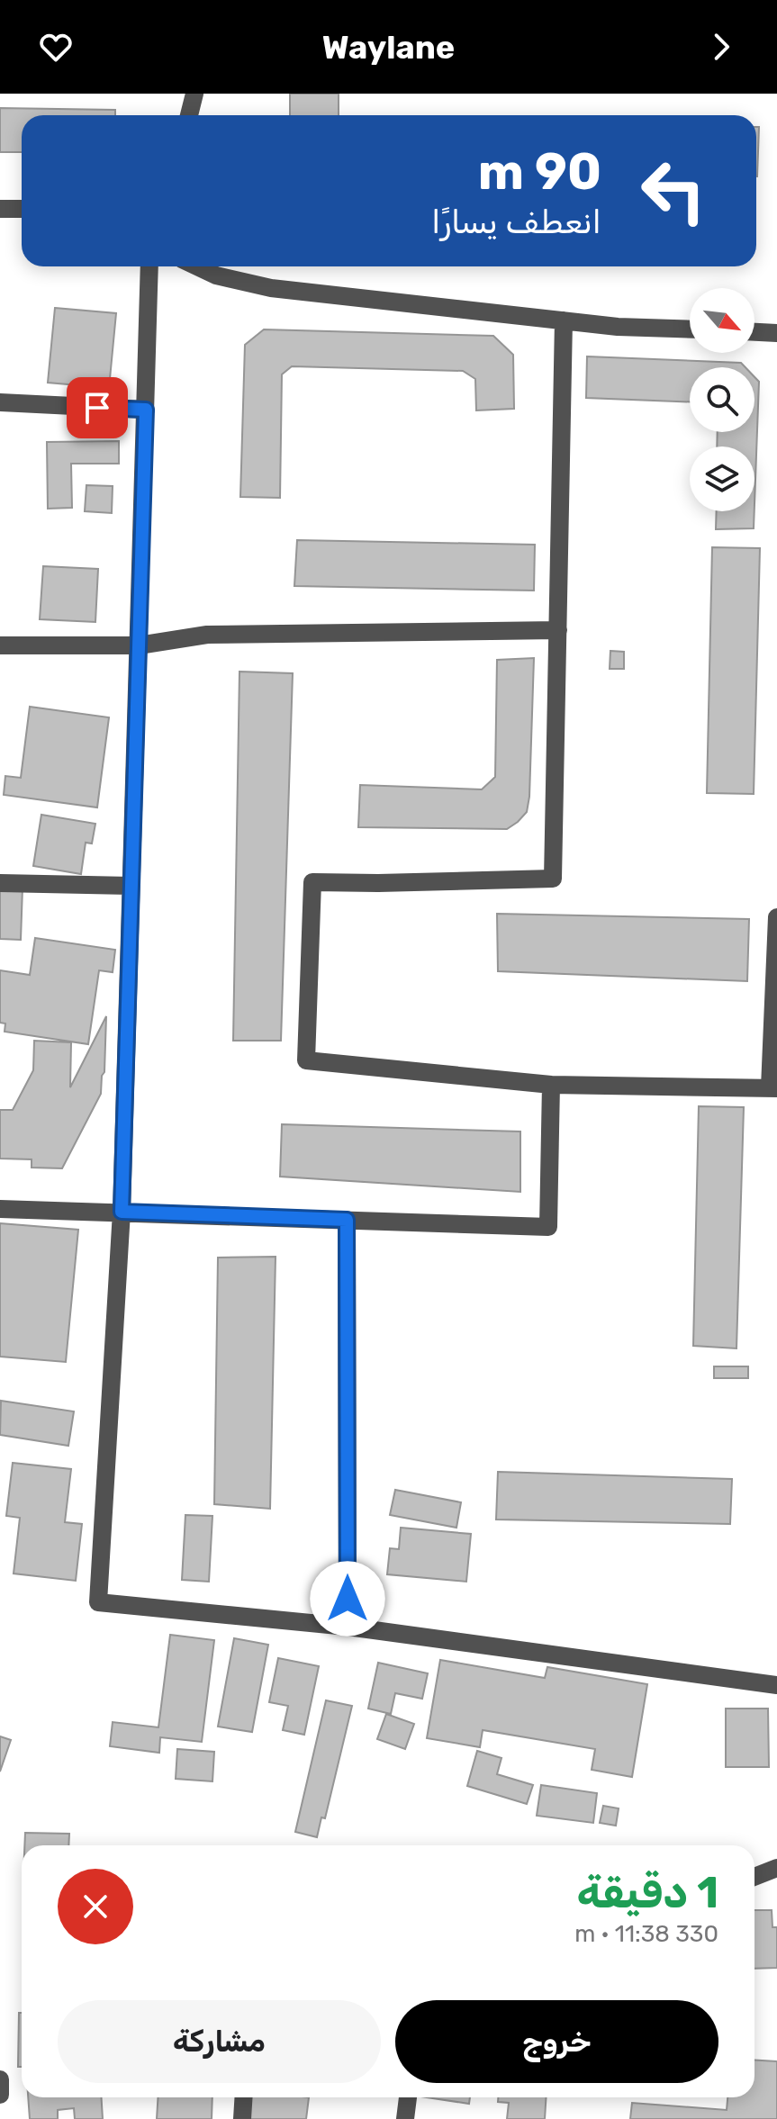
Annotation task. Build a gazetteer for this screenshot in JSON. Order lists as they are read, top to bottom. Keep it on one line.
{"north":"bottom right","page":{"header":"Waylane","turn":["90 m","انعطف يسارًا"],"heading":["1 دقيقة","330 m · 11:38"],"buttons":["خروج","مشاركة"]}}
